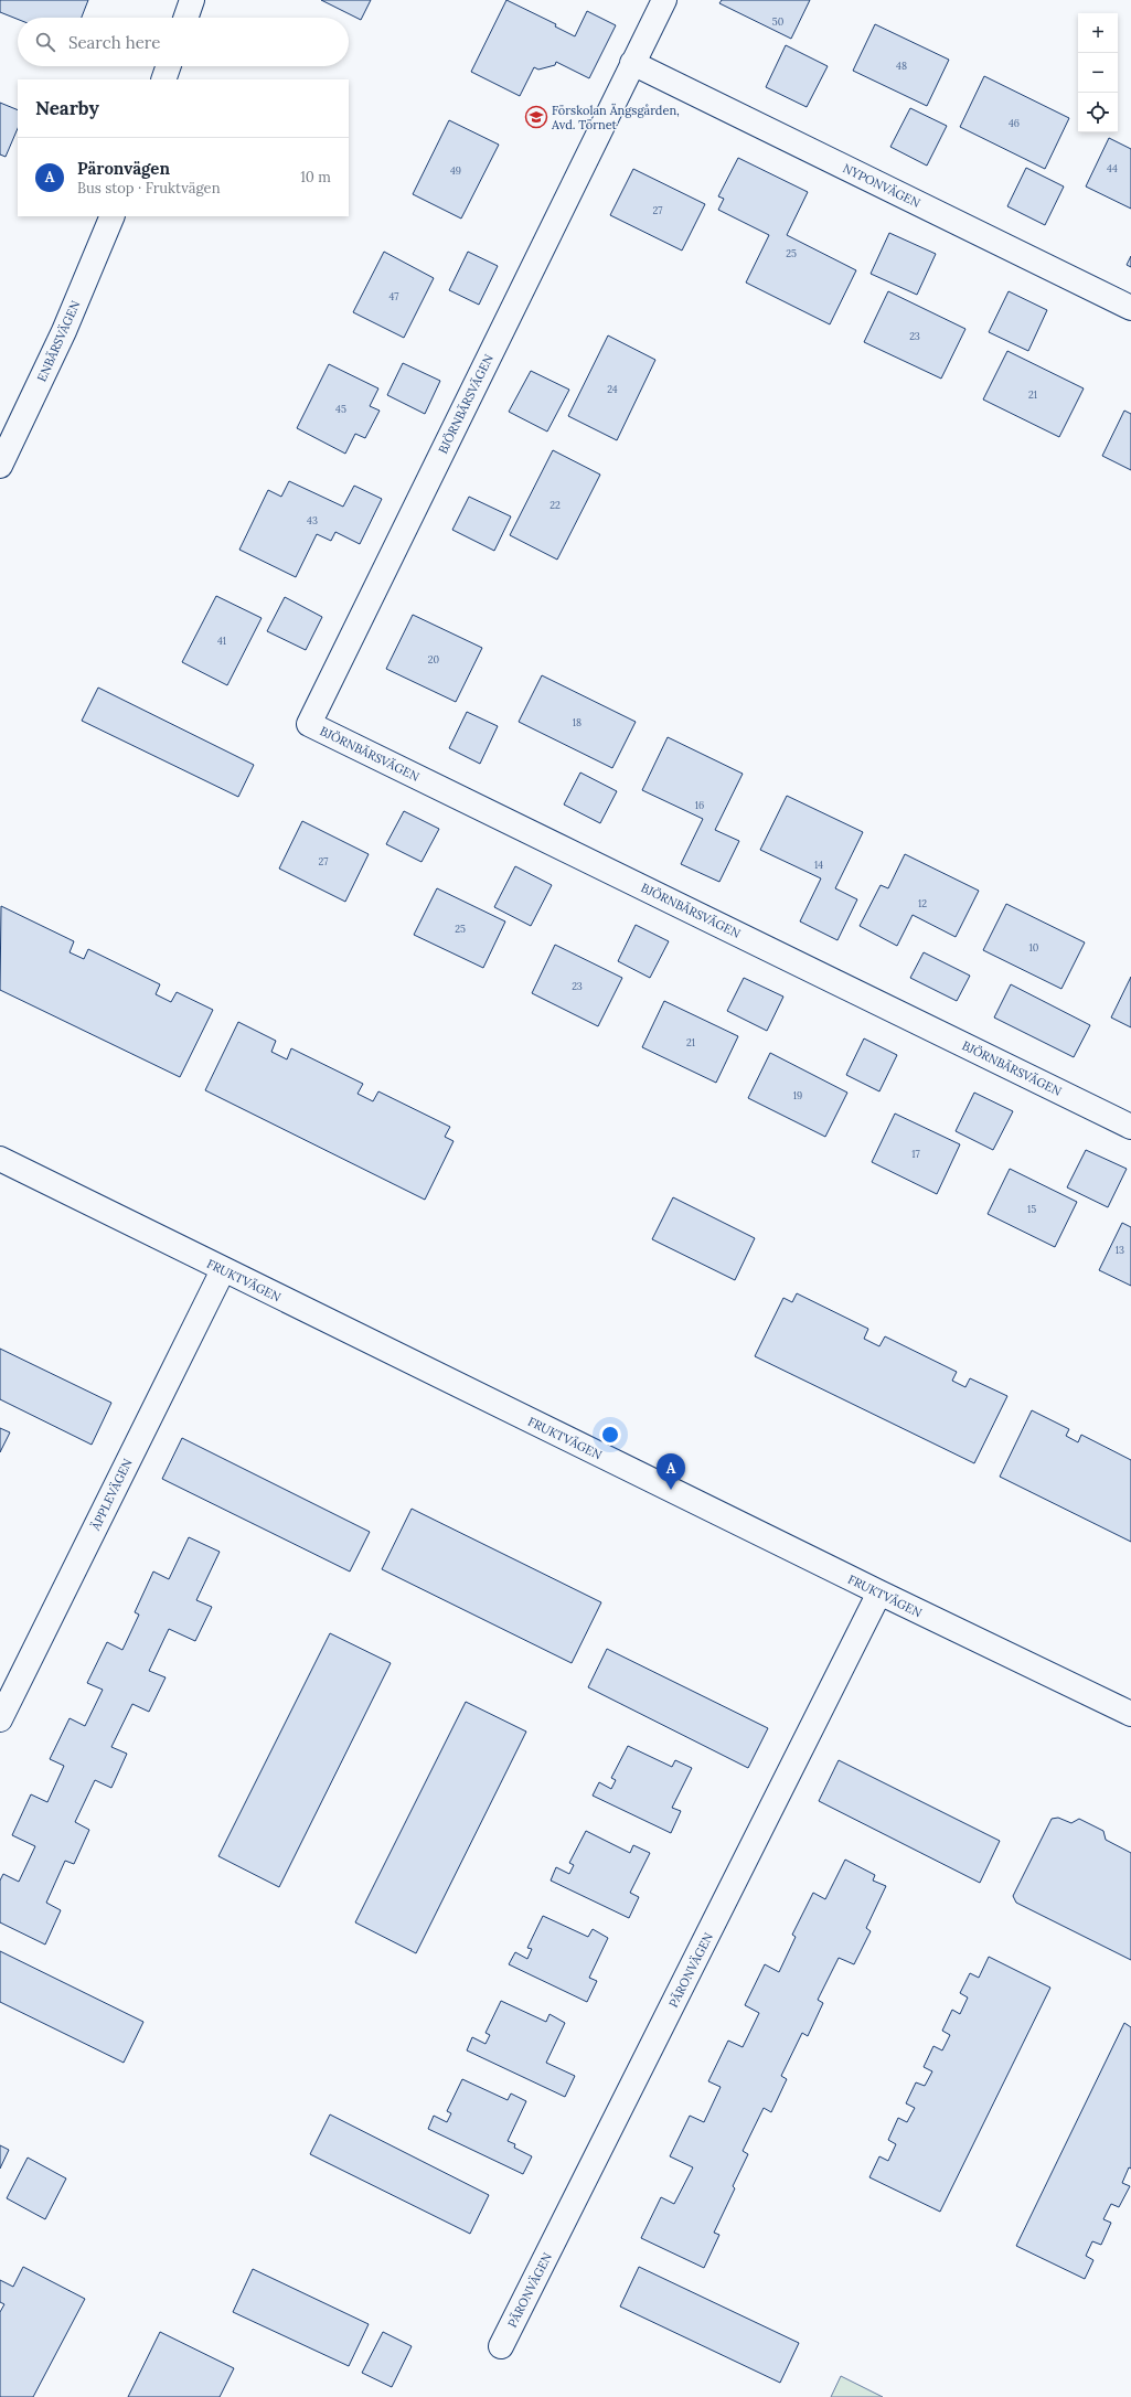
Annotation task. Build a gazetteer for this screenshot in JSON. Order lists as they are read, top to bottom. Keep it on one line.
{"streets":{"street":["NYPONVÄGEN","ENBÄRSVÄGEN","BJÖRNBÄRSVÄGEN","FRUKTVÄGEN","ÄPPLEVÄGEN","PÄRONVÄGEN"]},"crossings":[["NYPONVÄGEN","BJÖRNBÄRSVÄGEN"],["FRUKTVÄGEN","ÄPPLEVÄGEN"],["FRUKTVÄGEN","PÄRONVÄGEN"]],"places":{"school or university":["Förskolan Ängsgården, Avd. Törnet"]},"house_numbers":["50","48","46","44","49","27","25","47","23","24","21","45","22","43","41","20","18","16","27","14","12","25","10","23","21","19","17","15","13"],"page":{"map_buttons":["+","−"],"search":"Search here","heading":"Nearby","list":[{"mark":"A","name":"Päronvägen","note":"Bus stop · Fruktvägen","value":"10 m"}],"pins":"A"}}
